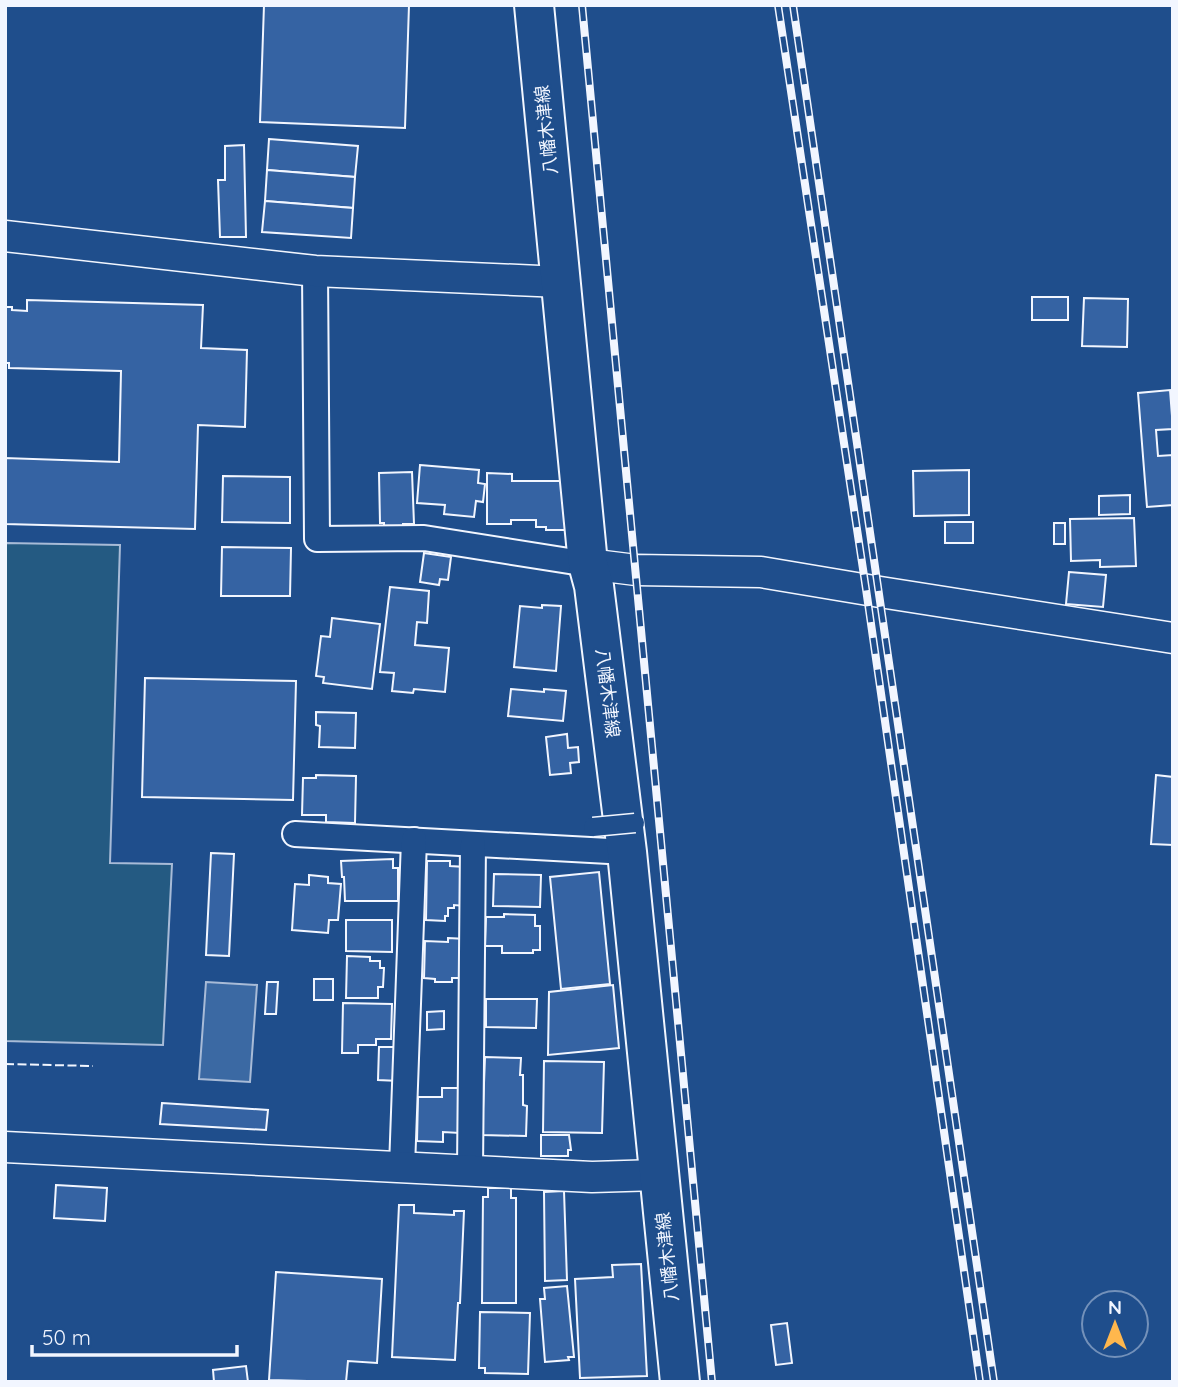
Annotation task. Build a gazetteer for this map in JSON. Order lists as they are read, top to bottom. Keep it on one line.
{"streets":{"main road":["八幡木津線"]},"scale_bar":"50 m","north":"top"}
